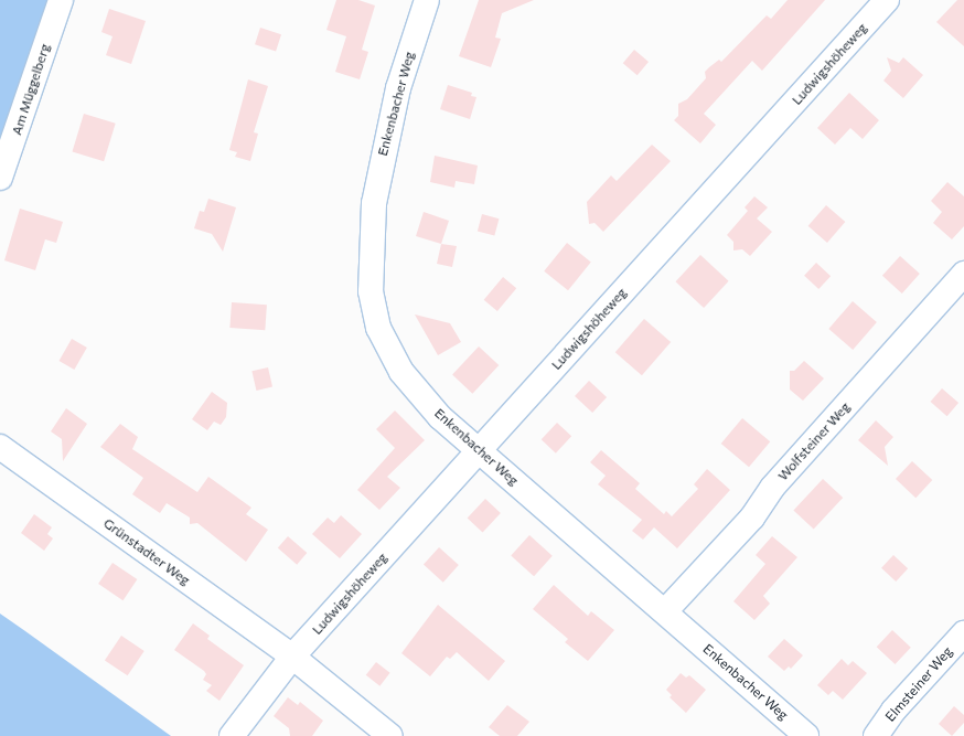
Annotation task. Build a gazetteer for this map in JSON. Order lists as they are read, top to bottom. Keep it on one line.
{"streets":{"street":["Ludwigshöheweg","Am Müggelberg","Enkenbacher Weg","Wolfsteiner Weg","Grünstadter Weg","Elmsteiner Weg"]},"crossings":[["Ludwigshöheweg","Enkenbacher Weg"],["Ludwigshöheweg","Grünstadter Weg"],["Enkenbacher Weg","Wolfsteiner Weg"]]}
